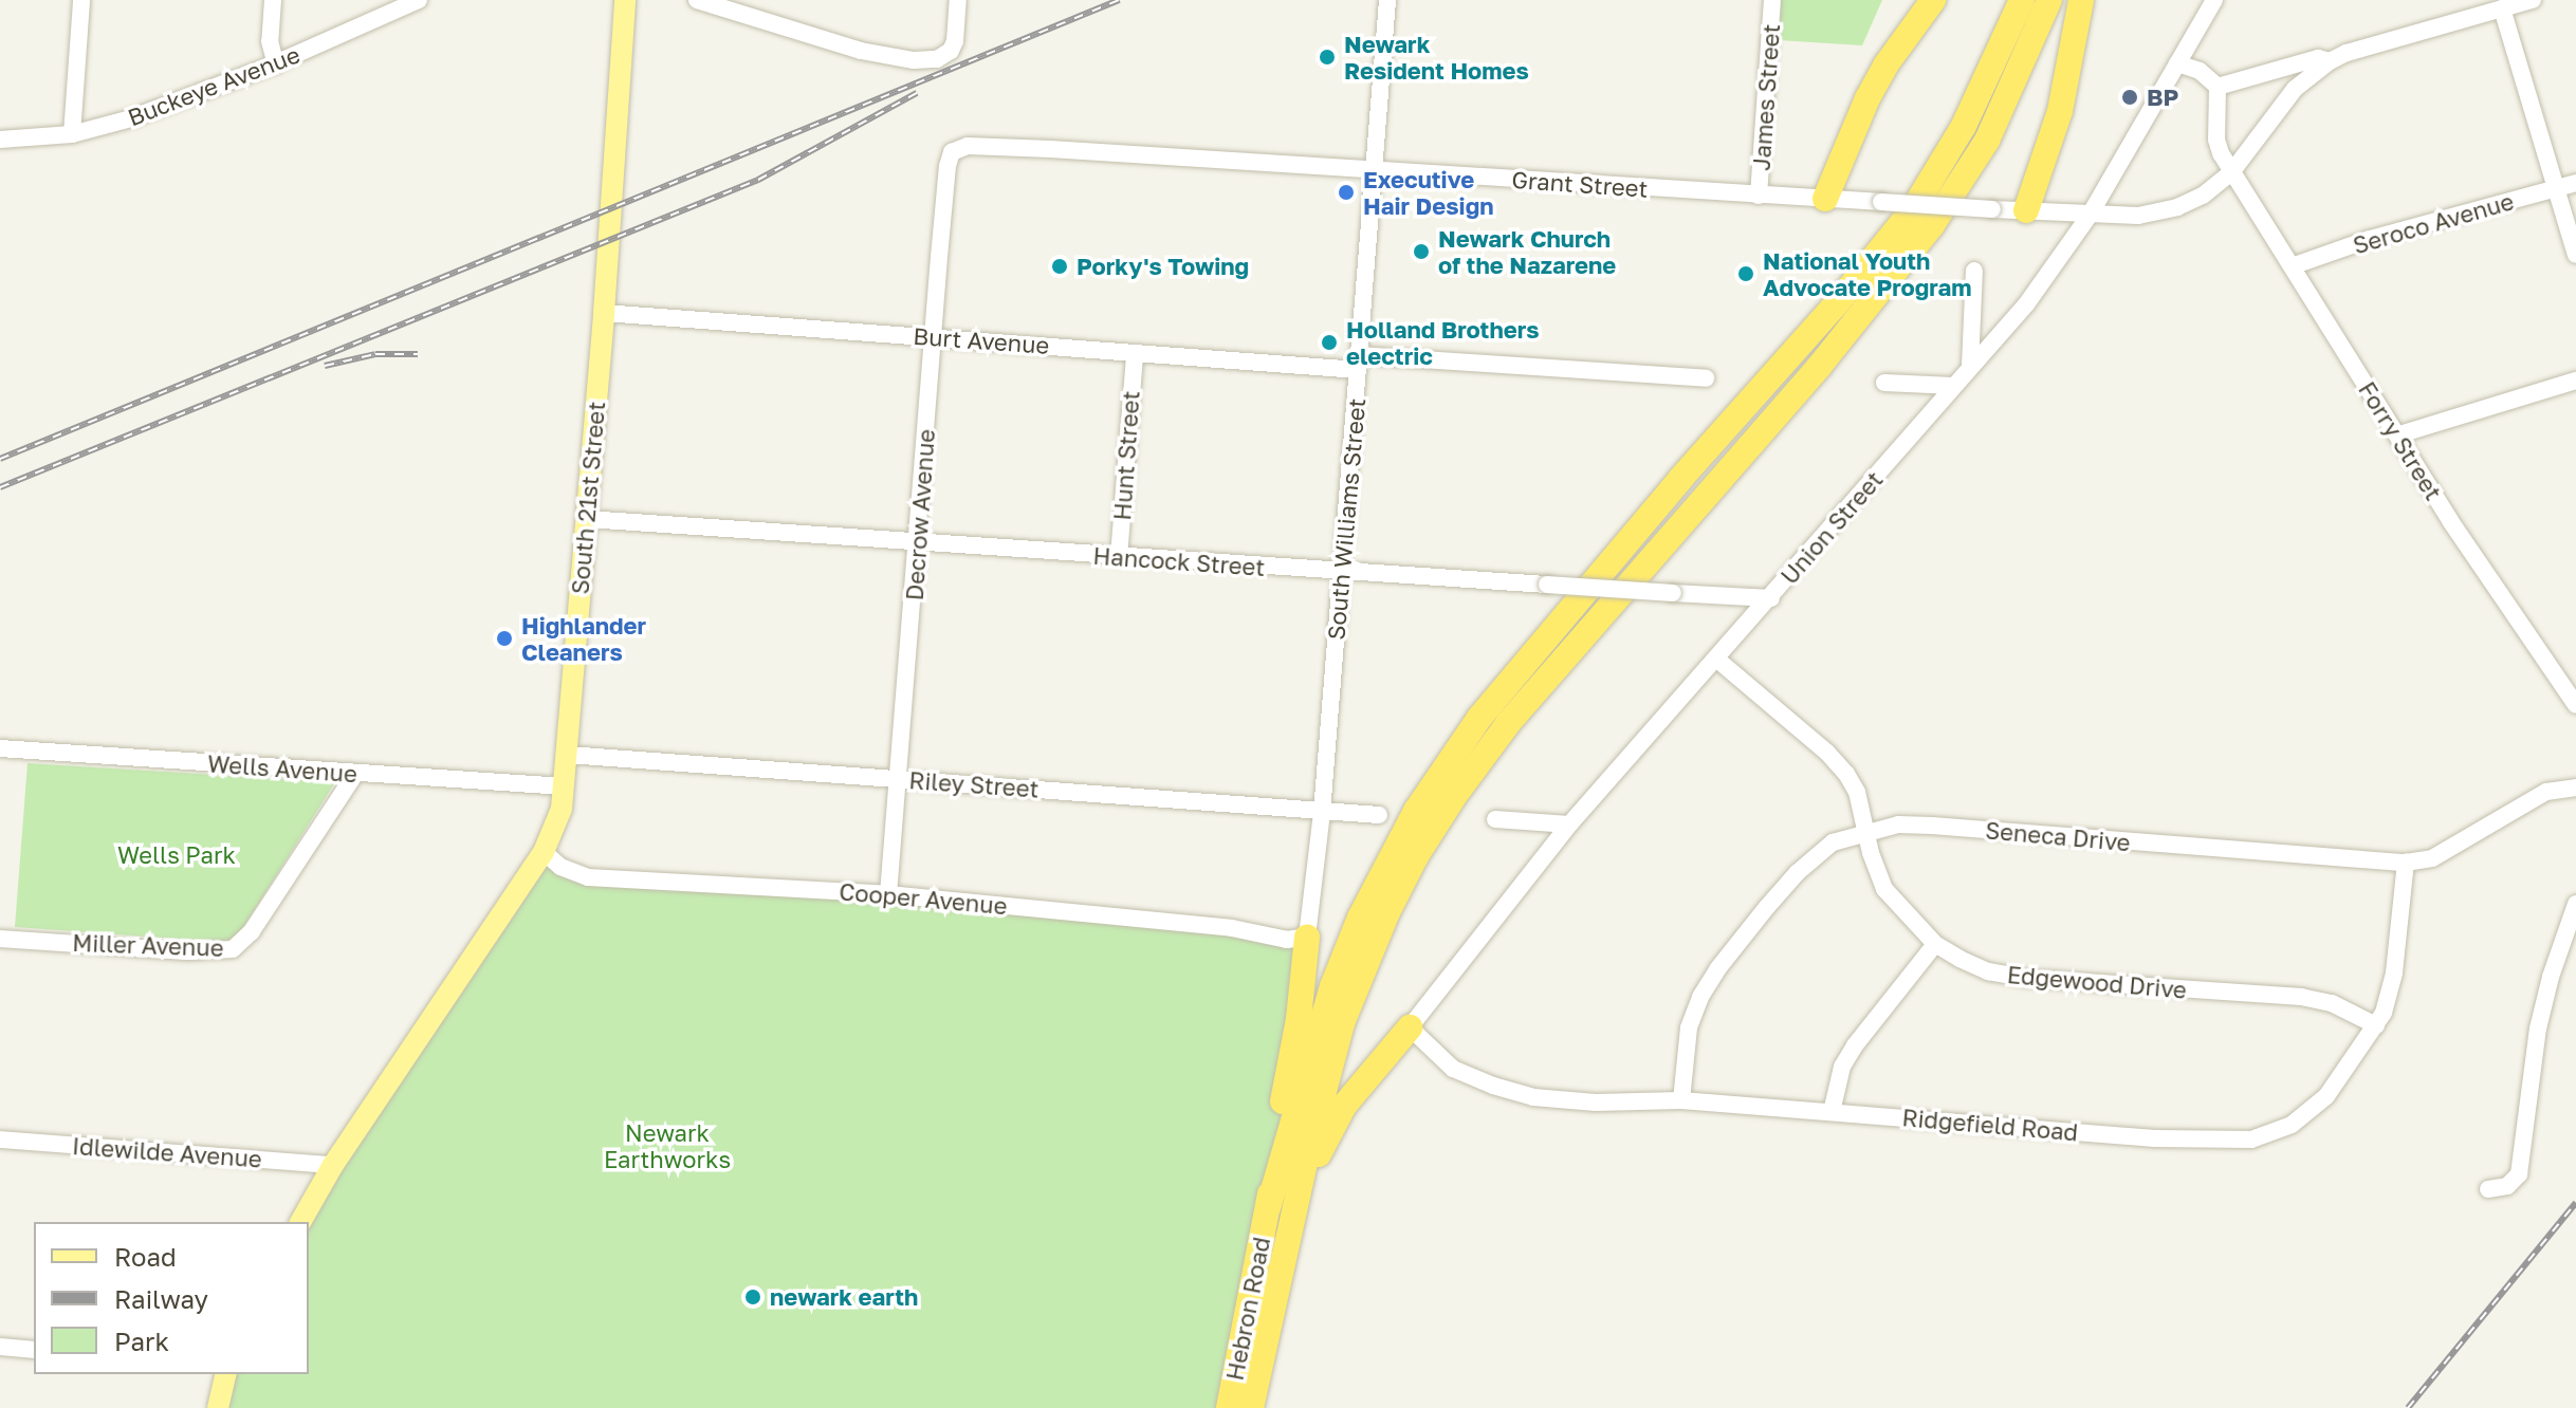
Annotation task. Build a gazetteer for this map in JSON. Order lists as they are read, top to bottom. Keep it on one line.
{"streets":{"highway":["Hebron Road"],"main road":["South 21st Street"],"street":["Buckeye Avenue","James Street","Grant Street","Seroco Avenue","Burt Avenue","Forry Street","Hunt Street","Decrow Avenue","South Williams Street","Union Street","Hancock Street","Wells Avenue","Riley Street","Seneca Drive","Cooper Avenue","Miller Avenue","Edgewood Drive","Ridgefield Road","Idlewilde Avenue"]},"crossings":[["James Street","Grant Street"],["Grant Street","Forry Street"],["Grant Street","Decrow Avenue"],["Grant Street","South Williams Street"],["Grant Street","Union Street"],["Seroco Avenue","Forry Street"],["Burt Avenue","Hunt Street"],["Burt Avenue","South 21st Street"],["Burt Avenue","Decrow Avenue"],["Burt Avenue","South Williams Street"],["Hunt Street","Hancock Street"],["South 21st Street","Hancock Street"],["South 21st Street","Wells Avenue"],["South 21st Street","Riley Street"],["South 21st Street","Cooper Avenue"],["South 21st Street","Idlewilde Avenue"],["Decrow Avenue","Hancock Street"],["Decrow Avenue","Riley Street"],["Decrow Avenue","Cooper Avenue"],["South Williams Street","Hancock Street"],["South Williams Street","Riley Street"],["South Williams Street","Cooper Avenue"],["Union Street","Hancock Street"],["Union Street","Edgewood Drive"],["Union Street","Ridgefield Road"],["Wells Avenue","Miller Avenue"],["Seneca Drive","Edgewood Drive"],["Seneca Drive","Ridgefield Road"],["Edgewood Drive","Ridgefield Road"]],"parks":["Wells Park","Newark Earthworks"],"places":["Newark Resident Homes","BP","Executive Hair Design","Newark Church of the Nazarene","Porky's Towing","National Youth Advocate Program","Holland Brothers electric","Highlander Cleaners","newark earth"],"legend":["Road","Railway","Park"]}
